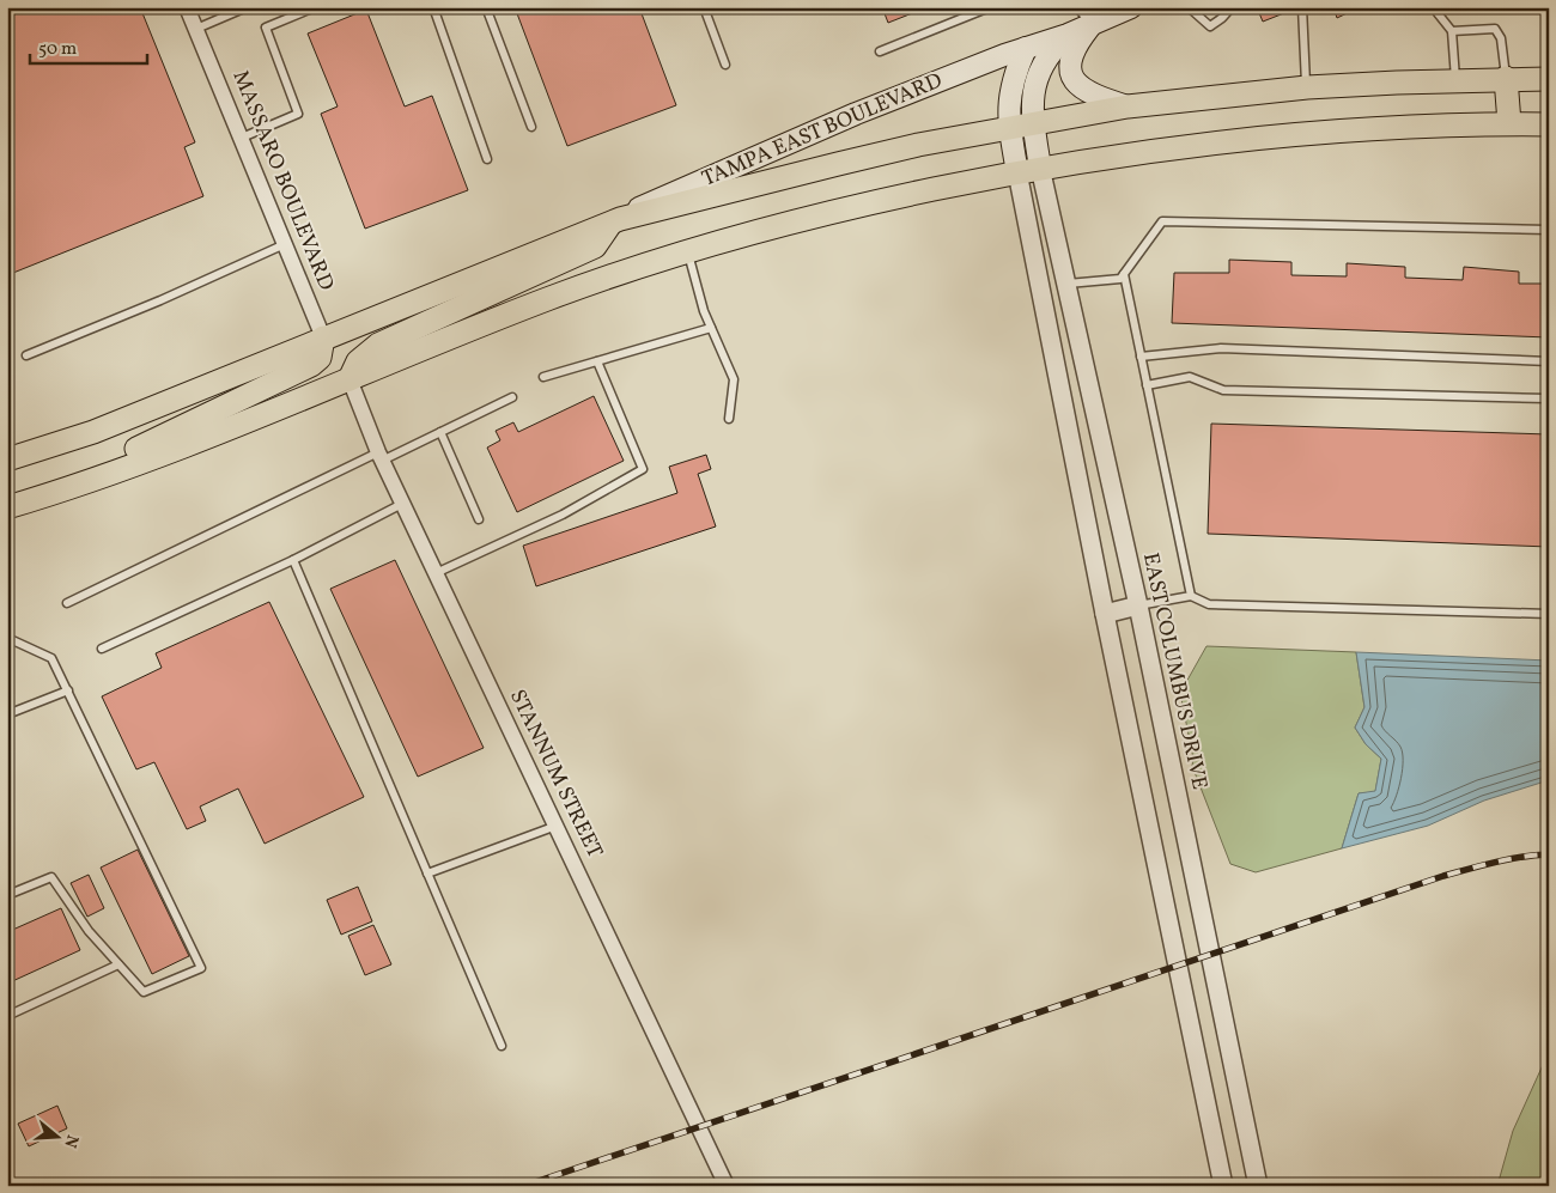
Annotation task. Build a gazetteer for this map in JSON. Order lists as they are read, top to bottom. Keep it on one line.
{"streets":{"main road":["TAMPA EAST BOULEVARD"],"street":["MASSARO BOULEVARD","EAST COLUMBUS DRIVE","STANNUM STREET"]},"crossings":[["TAMPA EAST BOULEVARD","EAST COLUMBUS DRIVE"]],"scale_bar":"50 m","north":"right"}
